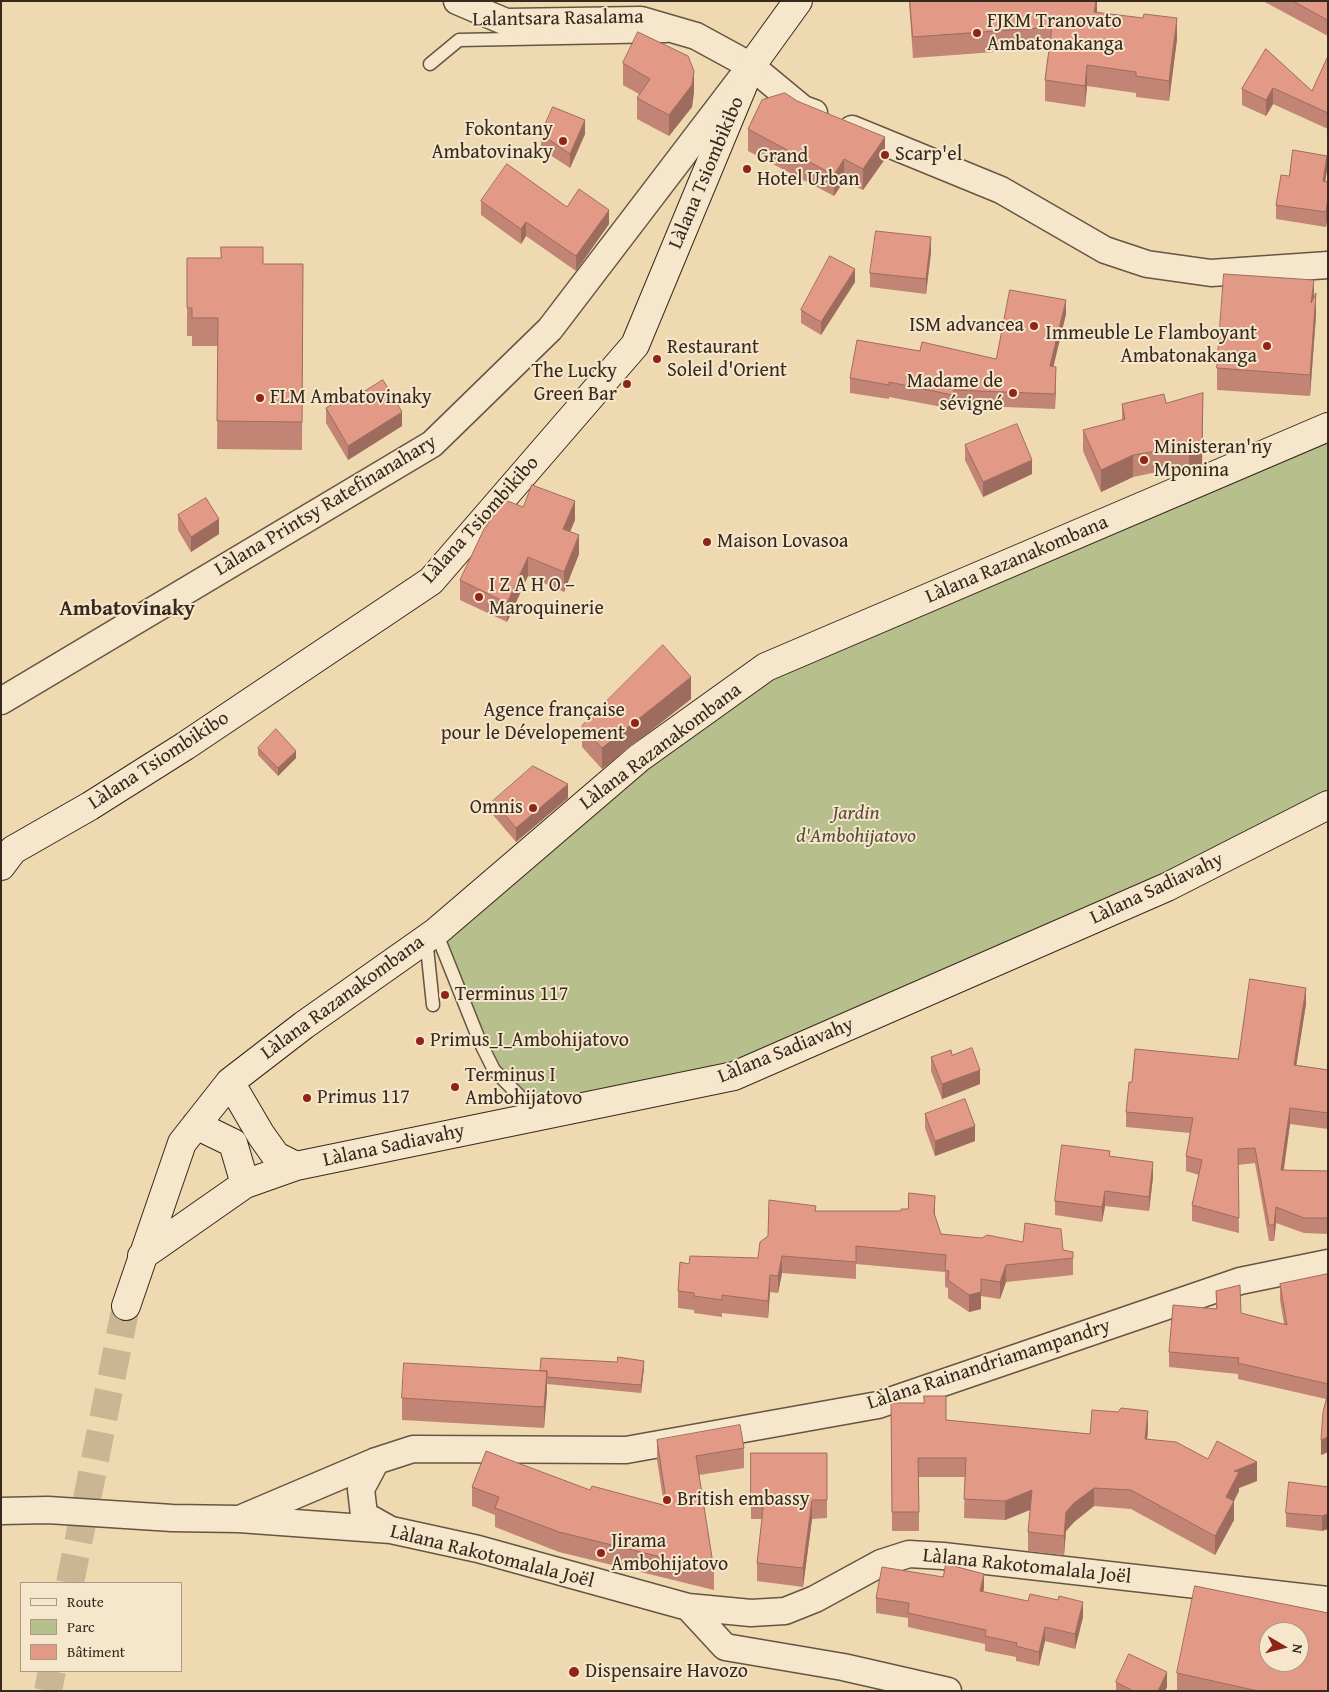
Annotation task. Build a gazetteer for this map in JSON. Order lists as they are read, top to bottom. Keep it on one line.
{"streets":{"main road":["Làlana Tsiombikibo","Làlana Razanakombana","Làlana Sadiavahy"],"street":["Làlana Printsy Ratefinanahary","Làlana Rainandriamampandry","Làlana Rakotomalala Joël"],"lane":["Lalantsara Rasalama"]},"crossings":[["Làlana Tsiombikibo","Làlana Printsy Ratefinanahary"],["Làlana Razanakombana","Làlana Sadiavahy"],["Làlana Rainandriamampandry","Làlana Rakotomalala Joël"]],"districts":["Ambatovinaky"],"parks":["Jardin d'Ambohijatovo"],"places":["FJKM Tranovato Ambatonakanga","Fokontany Ambatovinaky","Scarp'el","Grand Hotel Urban","ISM advancea","Immeuble Le Flamboyant Ambatonakanga","Restaurant Soleil d'Orient","The Lucky Green Bar","Madame de sévigné","FLM Ambatovinaky","Ministeran'ny Mponina","Maison Lovasoa","I Z A H O – Maroquinerie","Agence française pour le Dévelopement","Omnis","Terminus 117","Primus_I_Ambohijatovo","Terminus I Ambohijatovo","Primus 117","British embassy","Jirama Ambohijatovo","Dispensaire Havozo"],"legend":["Route","Parc","Bâtiment"],"north":"right"}
